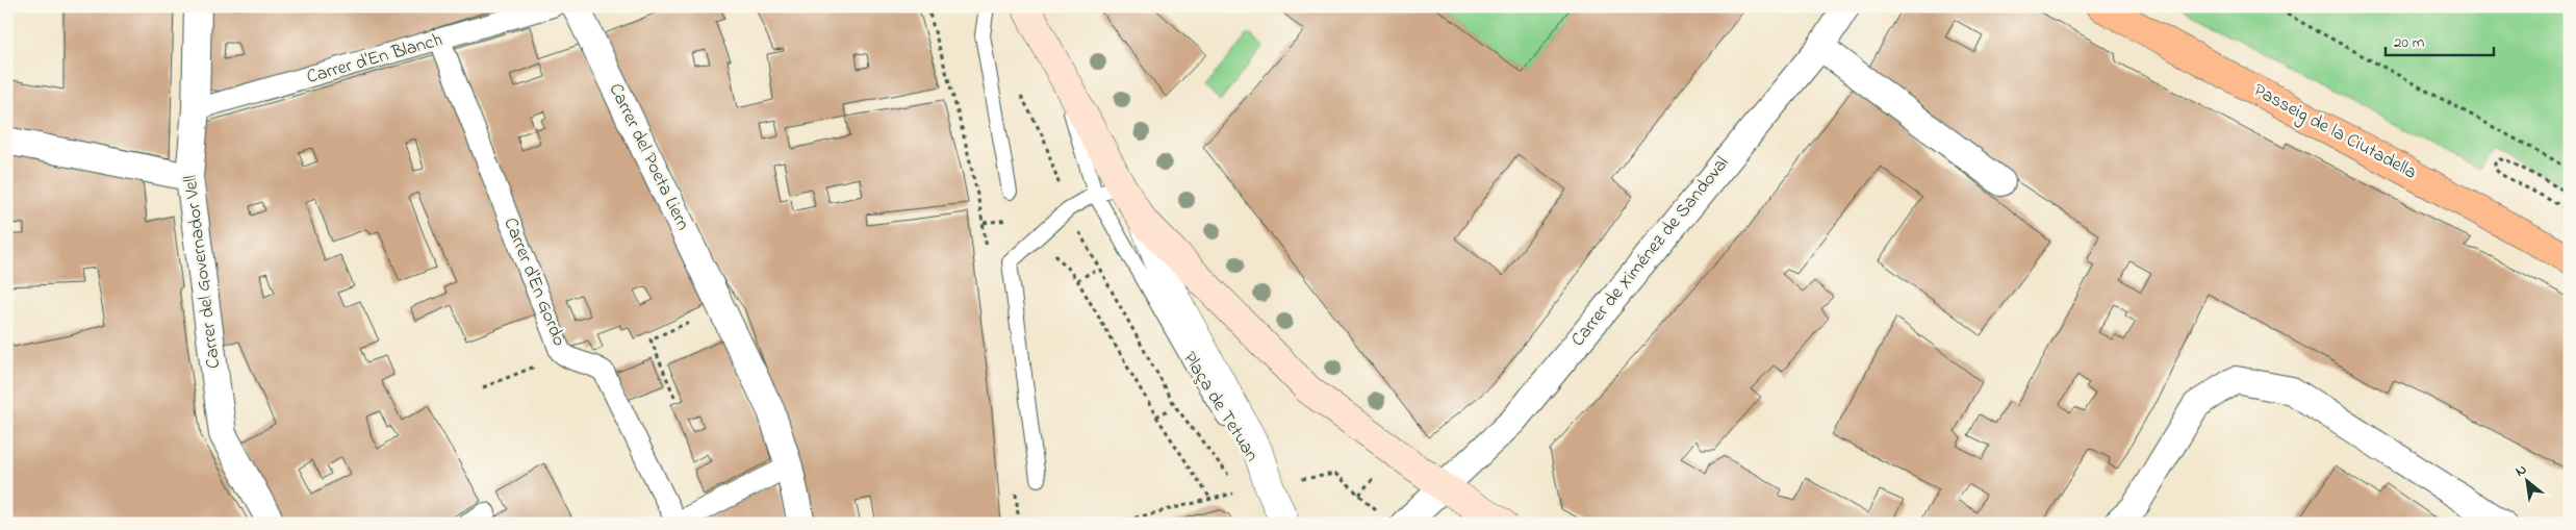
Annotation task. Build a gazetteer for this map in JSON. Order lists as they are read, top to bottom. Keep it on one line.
{"streets":{"main road":["Passeig de la Ciutadella","Plaça de Tetuan"],"street":["Carrer d'En Blanch","Carrer del Poeta Liern","Carrer de Ximénez de Sandoval","Carrer del Governador Vell","Carrer d'En Gordo"]},"crossings":[["Carrer d'En Blanch","Carrer del Governador Vell"],["Carrer d'En Blanch","Carrer d'En Gordo"],["Carrer de Ximénez de Sandoval","Plaça de Tetuan"]],"scale_bar":"20 m","north":"top left"}
